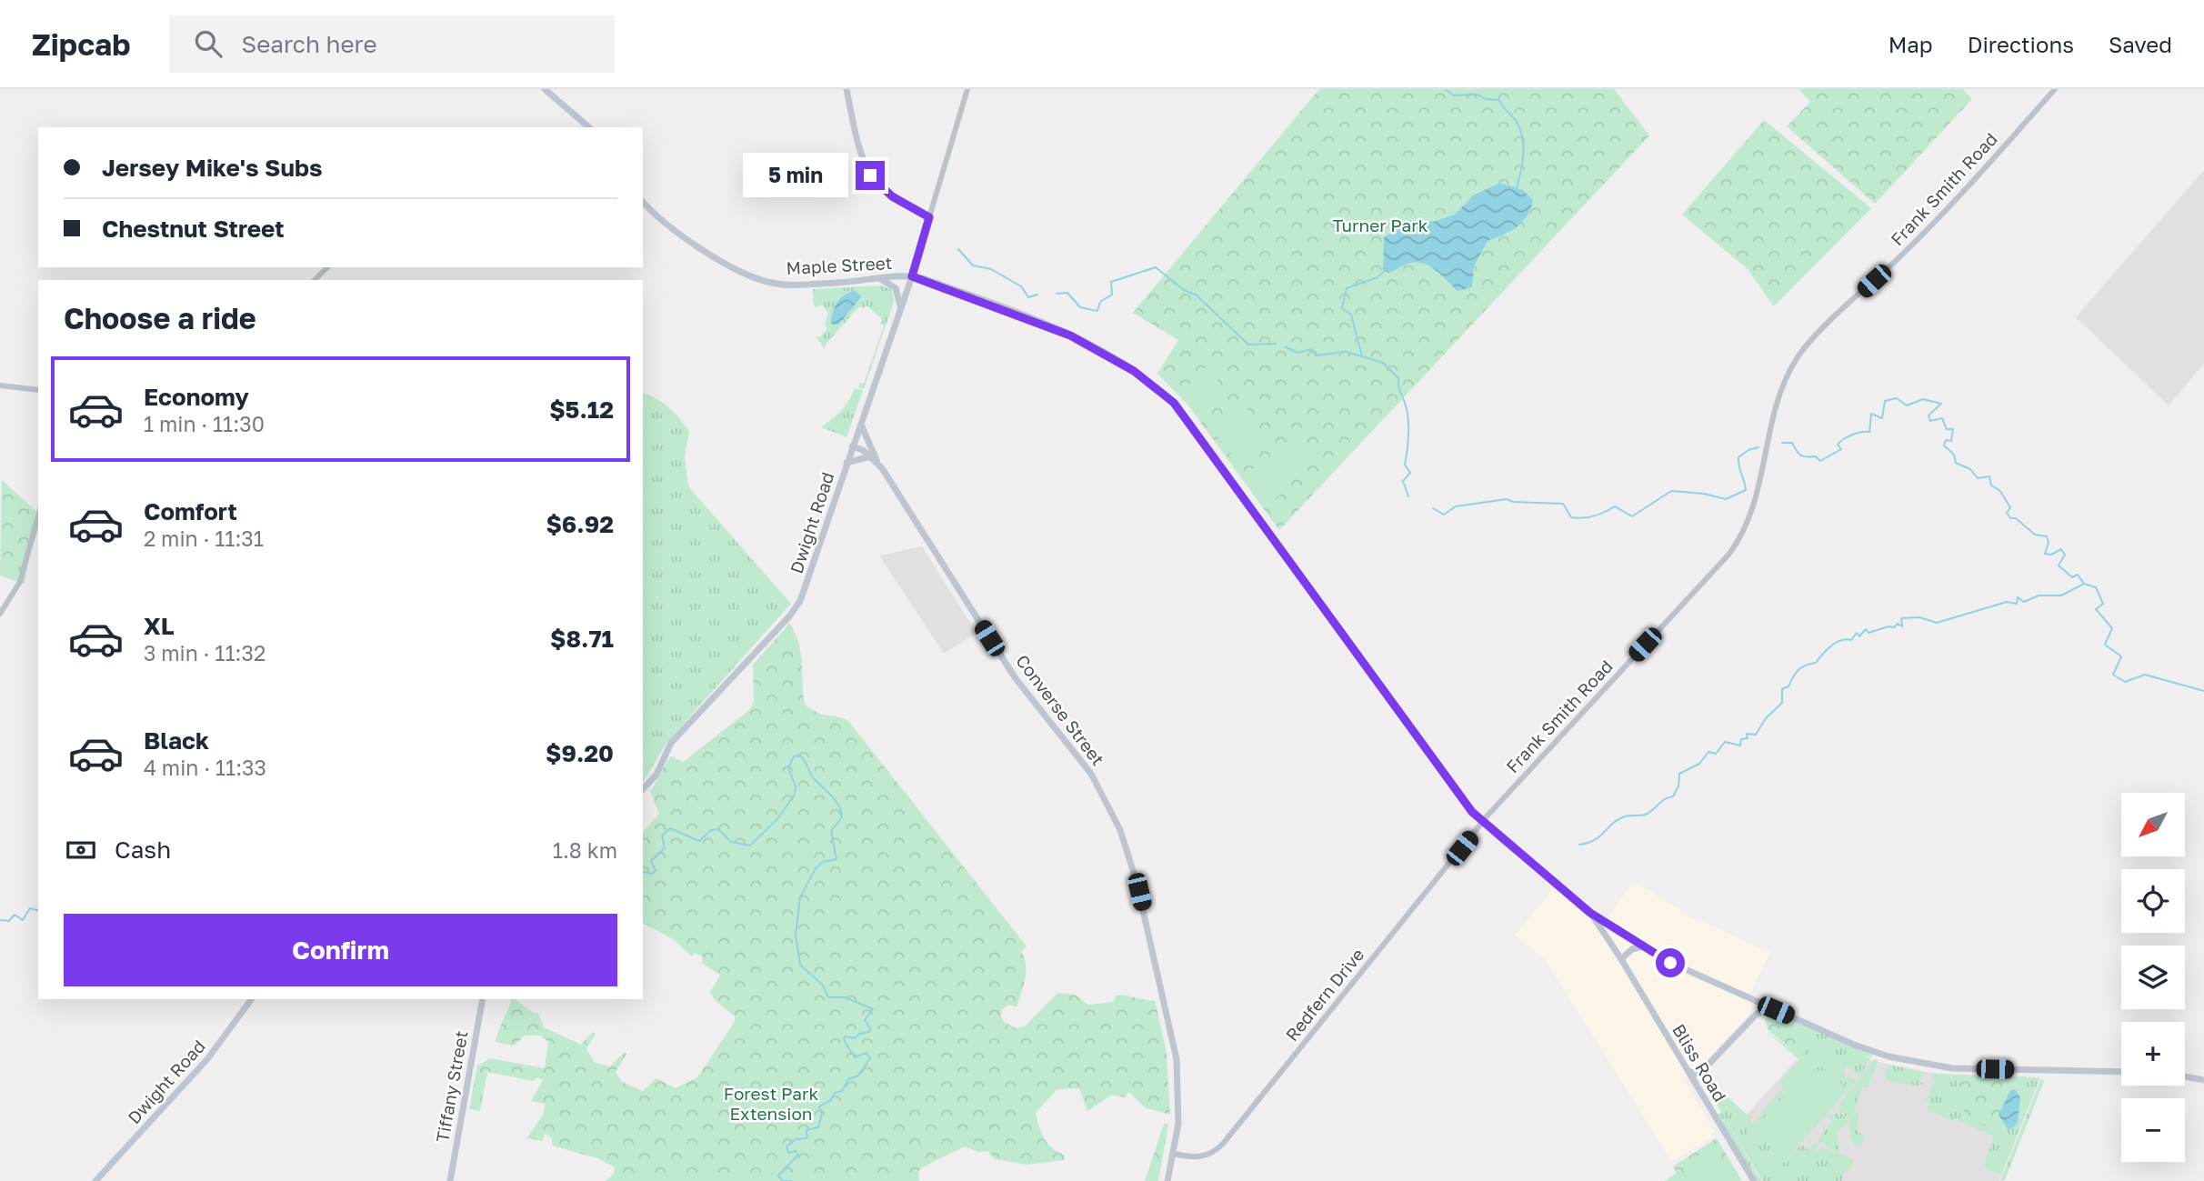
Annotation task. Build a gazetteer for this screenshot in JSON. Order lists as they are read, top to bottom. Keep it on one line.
{"streets":{"main road":["Maple Street","Dwight Road","Converse Street","Bliss Road","Tiffany Street"],"street":["Frank Smith Road","Redfern Drive"]},"crossings":[["Frank Smith Road","Redfern Drive"],["Maple Street","Dwight Road"],["Dwight Road","Converse Street"],["Converse Street","Redfern Drive"]],"parks":["Turner Park","Forest Park Extension"],"north":"bottom left","page":{"header":"Zipcab","search":"Search here","nav":["Map","Directions","Saved"],"banner":["Jersey Mike's Subs","Chestnut Street"],"bubble":"5 min","heading":"Choose a ride","list":[{"name":"Economy","note":"1 min · 11:30","value":"$5.12"},{"name":"Comfort","note":"2 min · 11:31","value":"$6.92"},{"name":"XL","note":"3 min · 11:32","value":"$8.71"},{"name":"Black","note":"4 min · 11:33","value":"$9.20"}],"map_buttons":["+","−"],"pay":["Cash","1.8 km"],"buttons":"Confirm"}}
